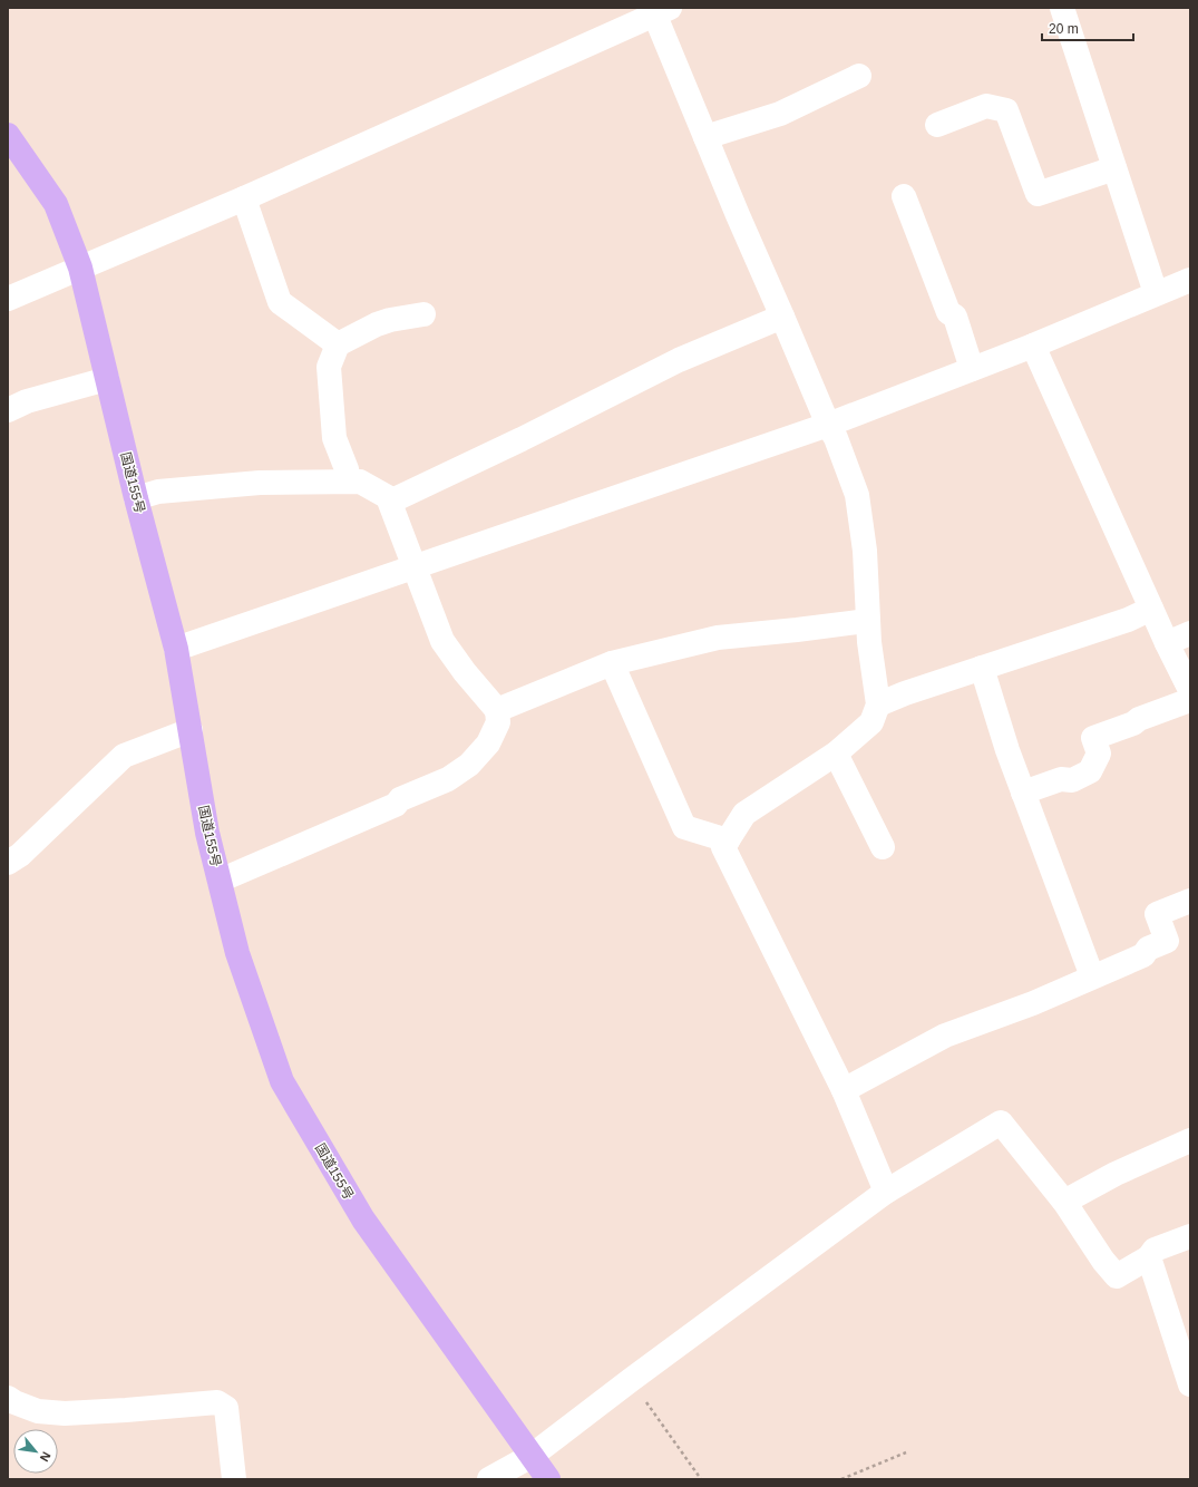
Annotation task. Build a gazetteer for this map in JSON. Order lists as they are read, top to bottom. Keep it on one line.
{"streets":{"highway":["国道155号"]},"scale_bar":"20 m","north":"bottom right"}
